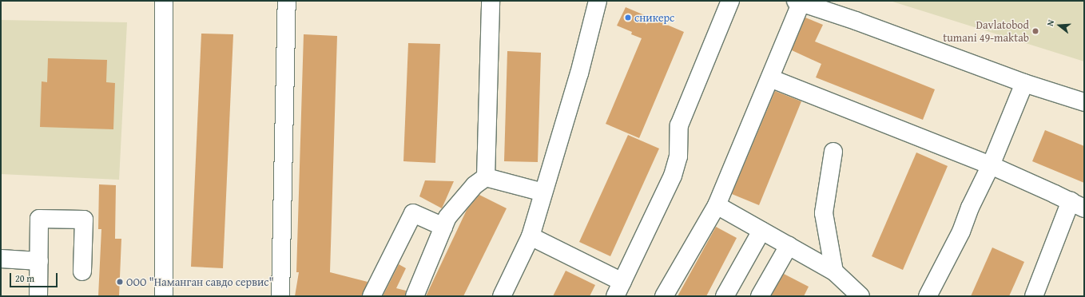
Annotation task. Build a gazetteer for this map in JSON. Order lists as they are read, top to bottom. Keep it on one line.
{"places":["сникерс","Davlatobod tumani 49-maktab","ООО \"Наманган савдо сервис\""],"scale_bar":"20 m","north":"left"}
